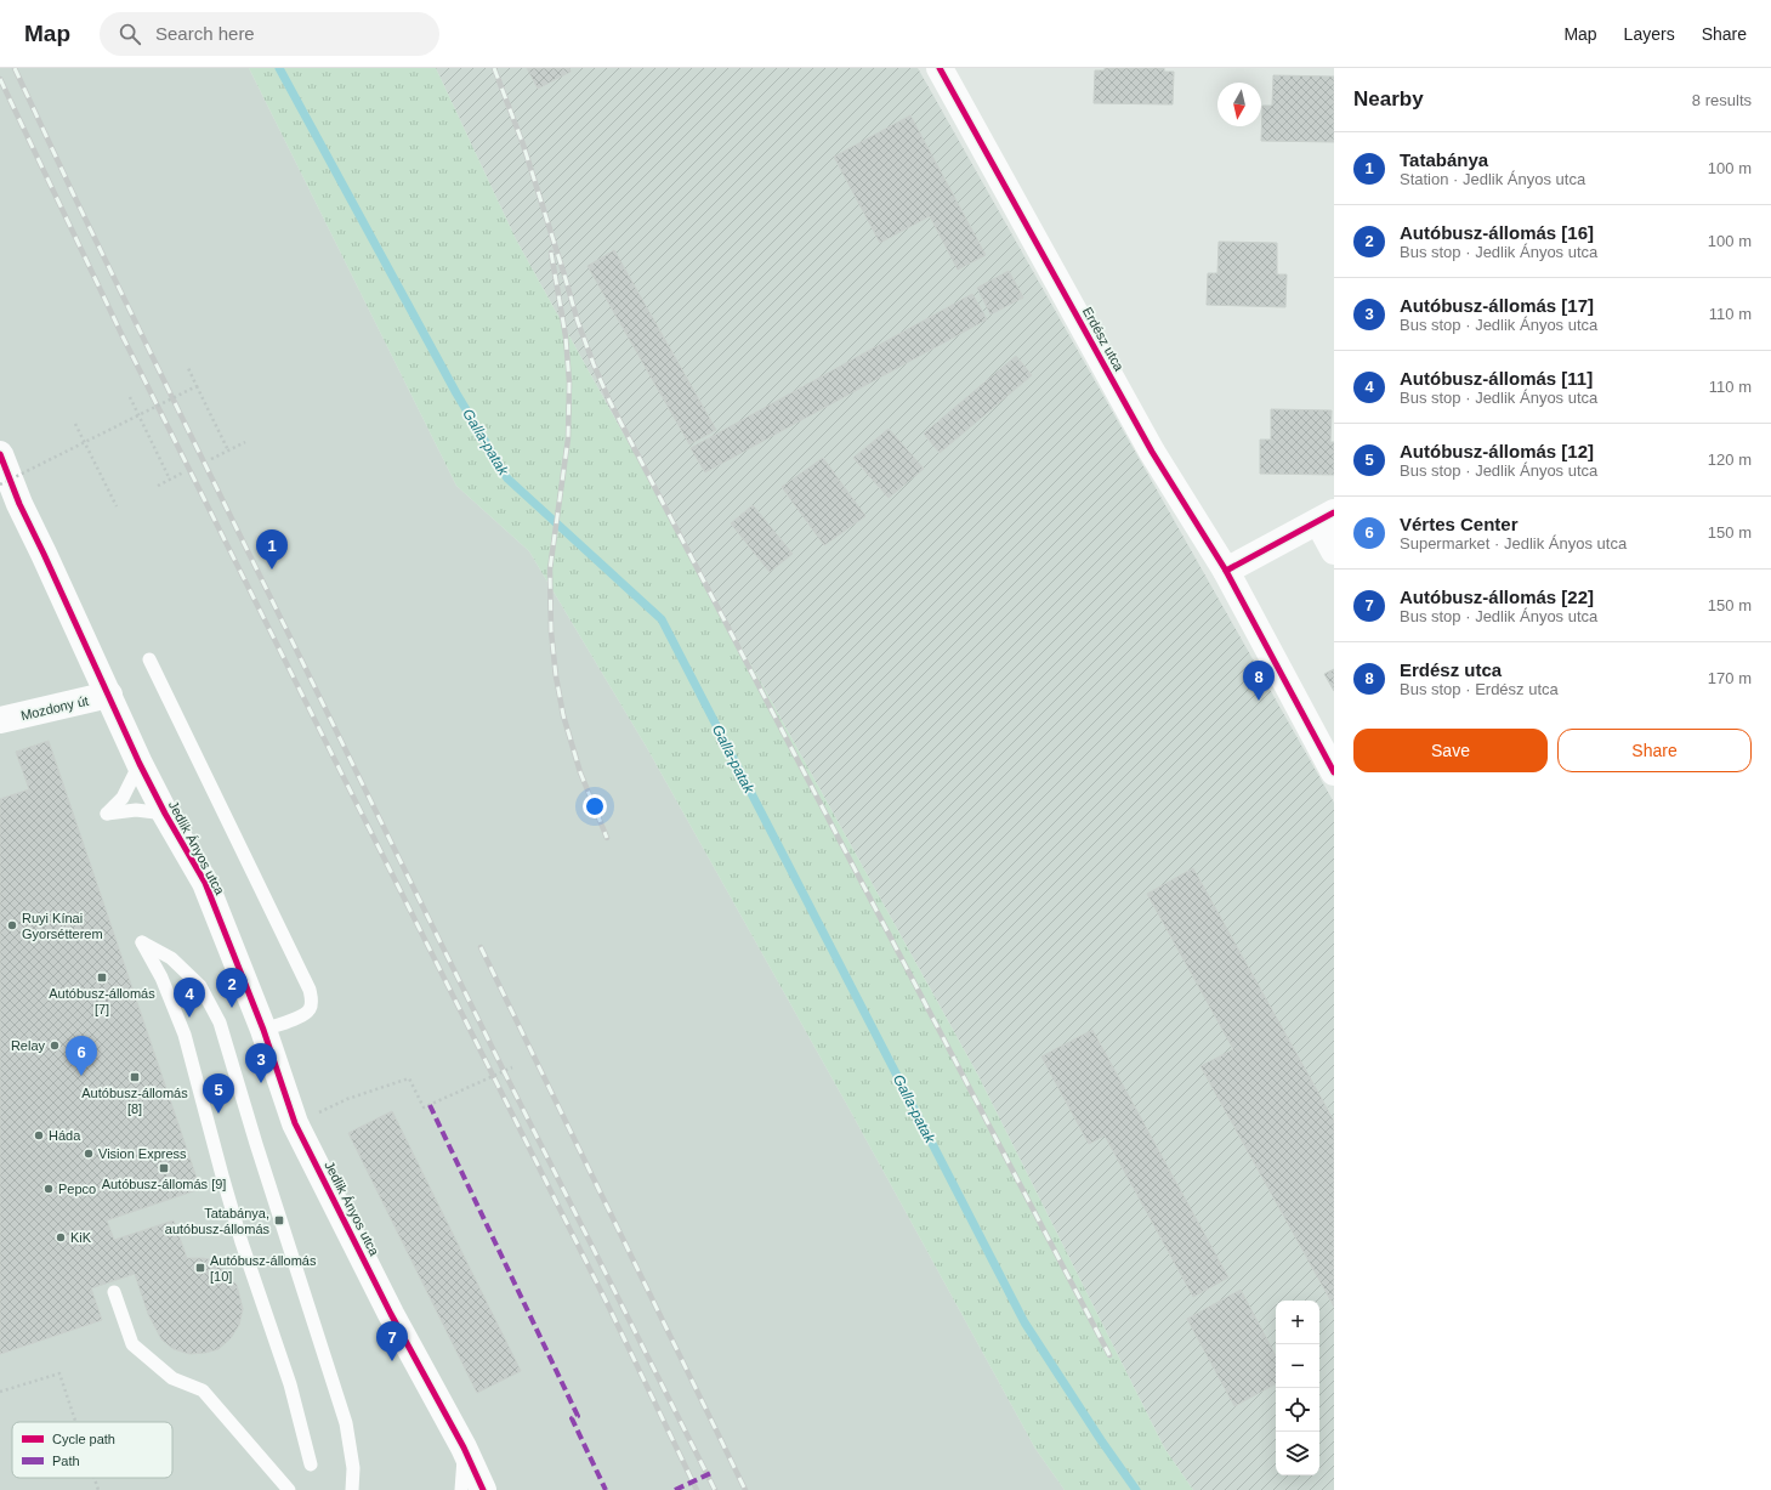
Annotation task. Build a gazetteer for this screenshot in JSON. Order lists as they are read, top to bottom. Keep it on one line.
{"streets":{"street":["Erdész utca","Mozdony út","Jedlik Ányos utca"]},"crossings":[["Mozdony út","Jedlik Ányos utca"]],"water":["Galla-patak"],"places":{"other":["Ruyi Kínai Gyorsétterem","Relay","Háda","Vision Express","Pepco","KiK"],"transit":["Autóbusz-állomás [7]","Autóbusz-állomás [8]","Autóbusz-állomás [9]","Tatabánya, autóbusz-állomás","Autóbusz-állomás [10]"]},"legend":["Cycle path","Path"],"north":"bottom","page":{"header":"Map","search":"Search here","nav":["Map","Layers","Share"],"heading":["Nearby","8 results"],"list":[{"mark":"1","name":"Tatabánya","note":"Station · Jedlik Ányos utca","value":"100 m"},{"mark":"2","name":"Autóbusz-állomás [16]","note":"Bus stop · Jedlik Ányos utca","value":"100 m"},{"mark":"3","name":"Autóbusz-állomás [17]","note":"Bus stop · Jedlik Ányos utca","value":"110 m"},{"mark":"4","name":"Autóbusz-állomás [11]","note":"Bus stop · Jedlik Ányos utca","value":"110 m"},{"mark":"5","name":"Autóbusz-állomás [12]","note":"Bus stop · Jedlik Ányos utca","value":"120 m"},{"mark":"6","name":"Vértes Center","note":"Supermarket · Jedlik Ányos utca","value":"150 m"},{"mark":"7","name":"Autóbusz-állomás [22]","note":"Bus stop · Jedlik Ányos utca","value":"150 m"},{"mark":"8","name":"Erdész utca","note":"Bus stop · Erdész utca","value":"170 m"}],"pins":["1","8","2","4","6","3","5","7"],"buttons":["Save","Share"],"map_buttons":["+","−"]}}
